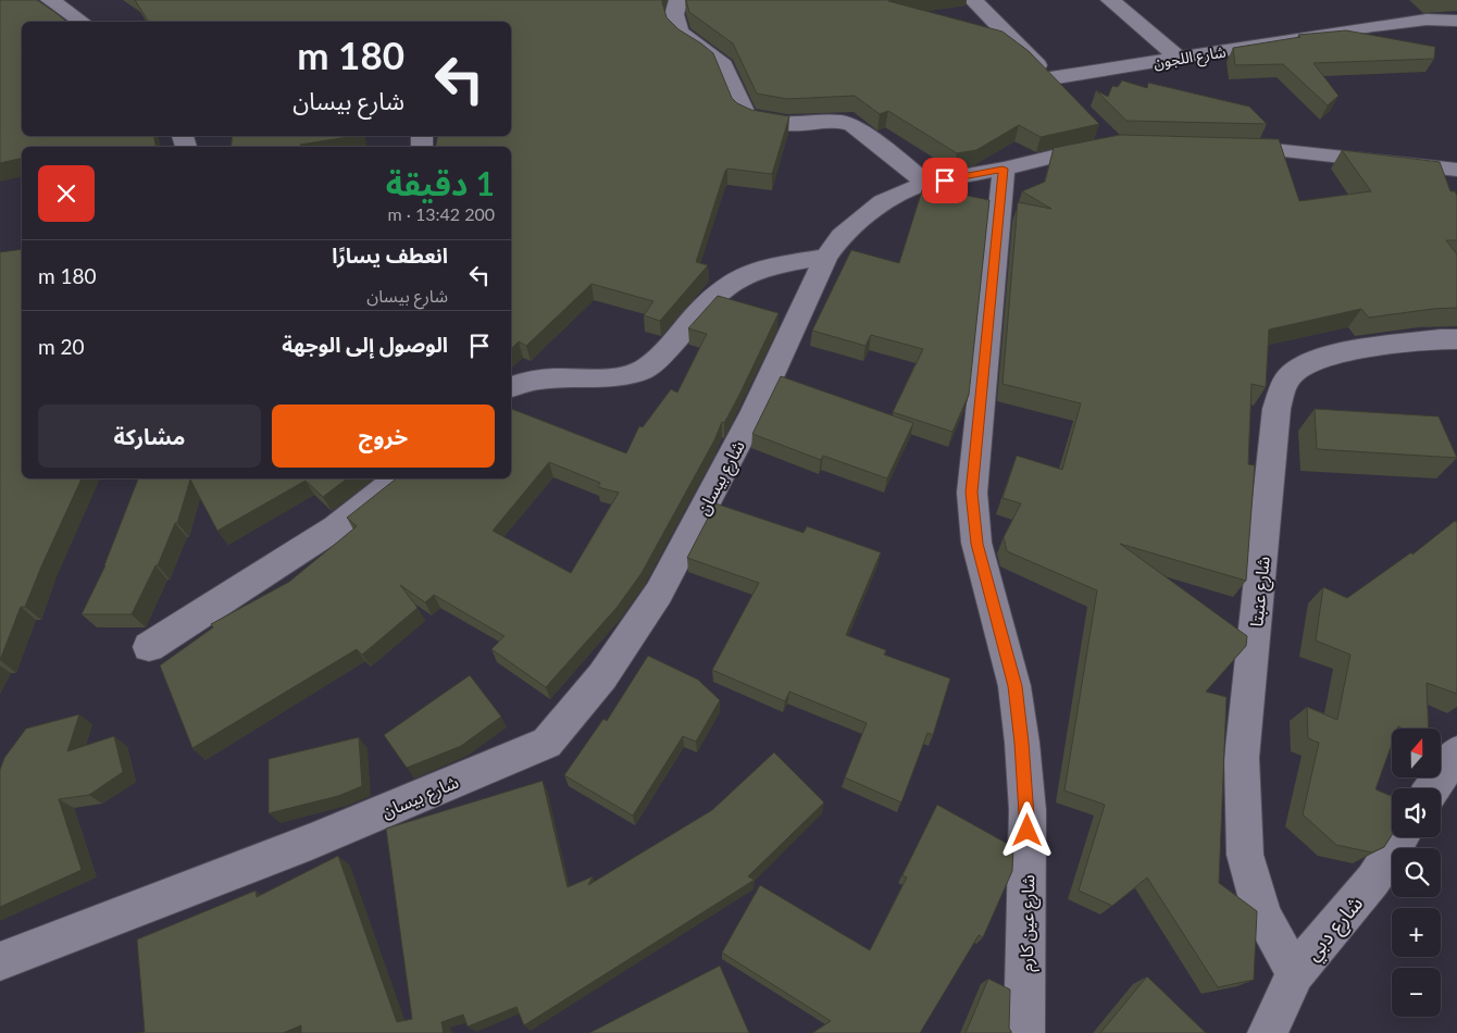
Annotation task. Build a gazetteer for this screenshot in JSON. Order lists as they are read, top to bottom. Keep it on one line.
{"streets":{"street":["شارع اللجون","شارع بيسان","شارع عنبتا","شارع عين كارم","شارع دبي"]},"crossings":[["شارع بيسان","شارع عين كارم"],["شارع عنبتا","شارع دبي"]],"north":"top","page":{"turn":["180 m","شارع بيسان"],"heading":["1 دقيقة","200 m · 13:42"],"list":[{"name":"انعطف يسارًا","note":"شارع بيسان","value":"180 m"},{"name":"الوصول إلى الوجهة","value":"20 m"}],"buttons":["خروج","مشاركة"],"map_buttons":["+","−"]}}
